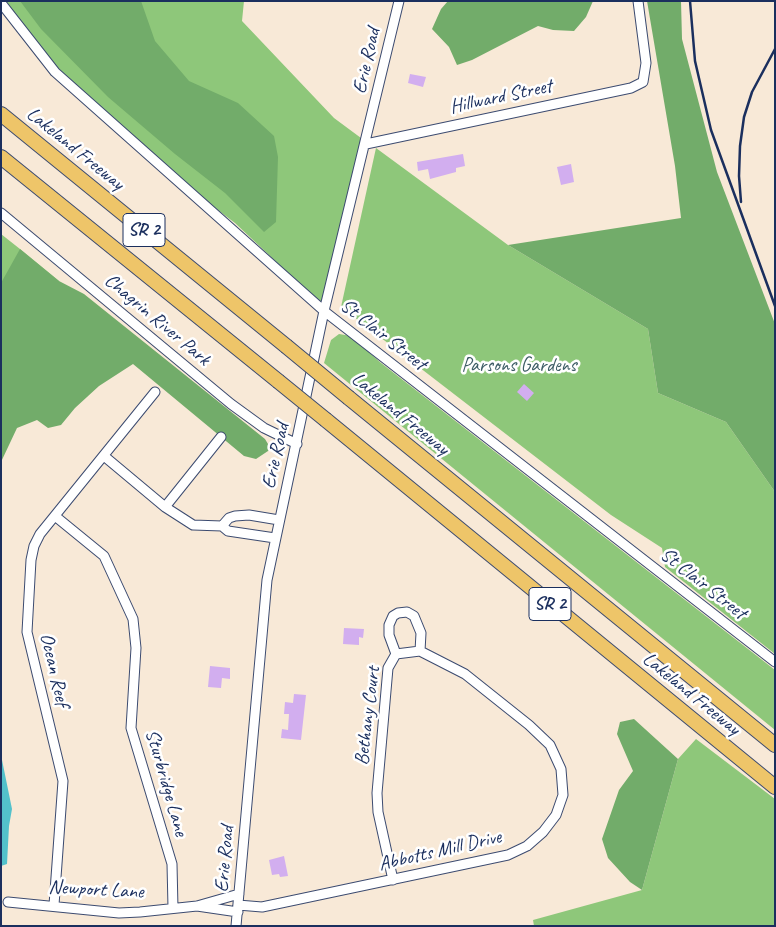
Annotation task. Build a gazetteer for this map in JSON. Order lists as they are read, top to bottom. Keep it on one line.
{"streets":{"highway":["Lakeland Freeway","SR 2"],"street":["Erie Road","Hillward Street","Chagrin River Park","St Clair Street","Ocean Reef","Bethany Court","Sturbridge Lane","Abbotts Mill Drive","Newport Lane"]},"crossings":[["Erie Road","Hillward Street"],["Erie Road","Chagrin River Park"],["Erie Road","St Clair Street"],["Erie Road","Abbotts Mill Drive"],["Erie Road","Newport Lane"],["Ocean Reef","Sturbridge Lane"],["Ocean Reef","Newport Lane"],["Bethany Court","Abbotts Mill Drive"],["Sturbridge Lane","Newport Lane"],["Abbotts Mill Drive","Newport Lane"]],"parks":["Parsons Gardens"]}
